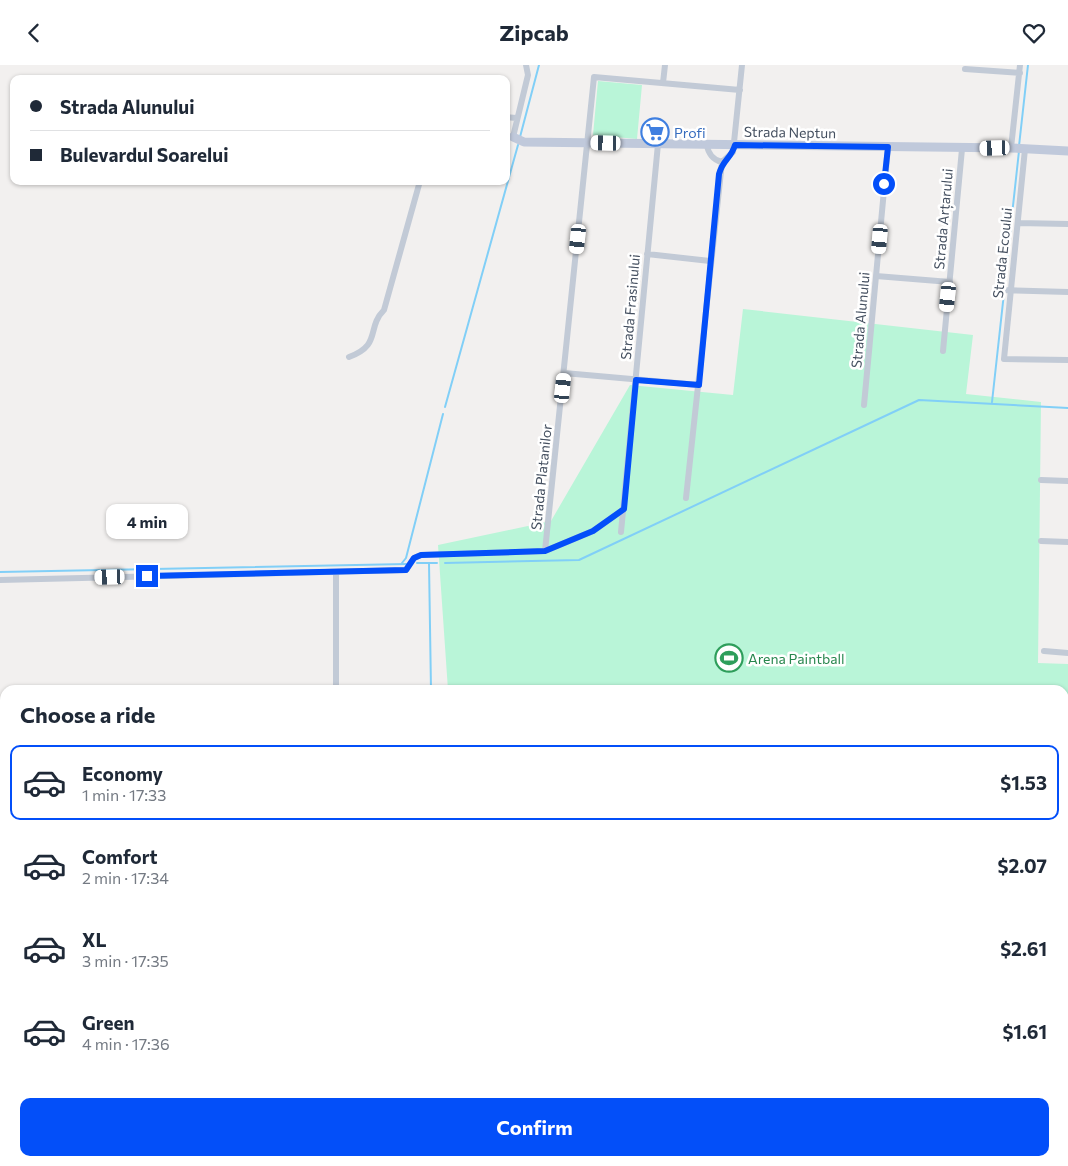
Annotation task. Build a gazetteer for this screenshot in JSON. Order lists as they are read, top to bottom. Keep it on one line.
{"streets":{"street":["Strada Neptun","Strada Arțarului","Strada Ecoului","Strada Frasinului","Strada Alunului","Strada Platanilor"]},"crossings":[["Strada Neptun","Strada Arțarului"],["Strada Neptun","Strada Ecoului"],["Strada Neptun","Strada Frasinului"],["Strada Neptun","Strada Alunului"],["Strada Neptun","Strada Platanilor"]],"places":{"supermarket":["Profi"],"sports":["Arena Paintball"]},"page":{"header":"Zipcab","banner":["Strada Alunului","Bulevardul Soarelui"],"bubble":"4 min","heading":"Choose a ride","list":[{"name":"Economy","note":"1 min · 17:33","value":"$1.53"},{"name":"Comfort","note":"2 min · 17:34","value":"$2.07"},{"name":"XL","note":"3 min · 17:35","value":"$2.61"},{"name":"Green","note":"4 min · 17:36","value":"$1.61"}],"buttons":"Confirm"}}
